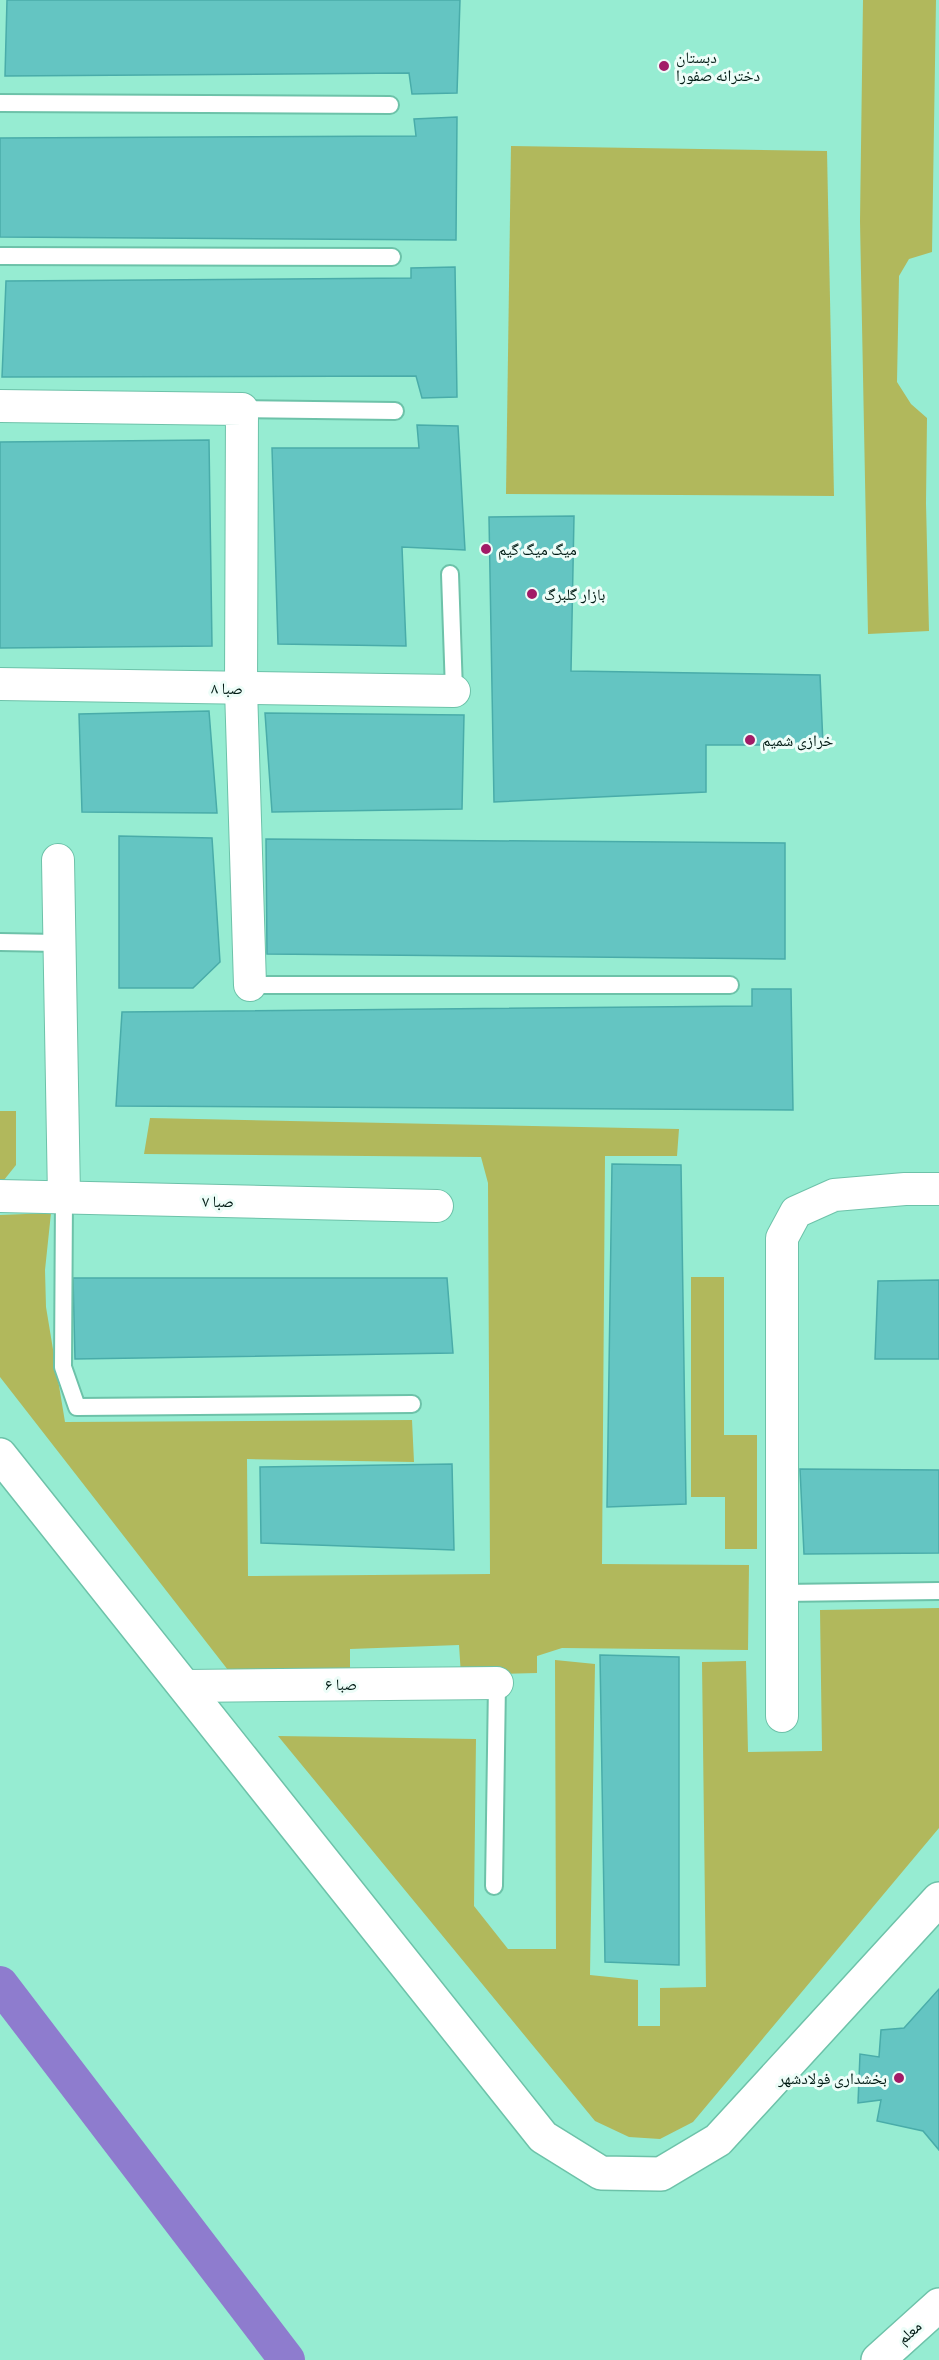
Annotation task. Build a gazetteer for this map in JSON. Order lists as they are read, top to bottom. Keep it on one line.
{"streets":{"street":["صبا ۸","صبا ۷","صبا ۶","معلم"]},"places":["دبستان دخترانه صفورا","میگ میگ گیم","بازار گلبرگ","خرازی شمیم","بخشداری فولادشهر"]}
